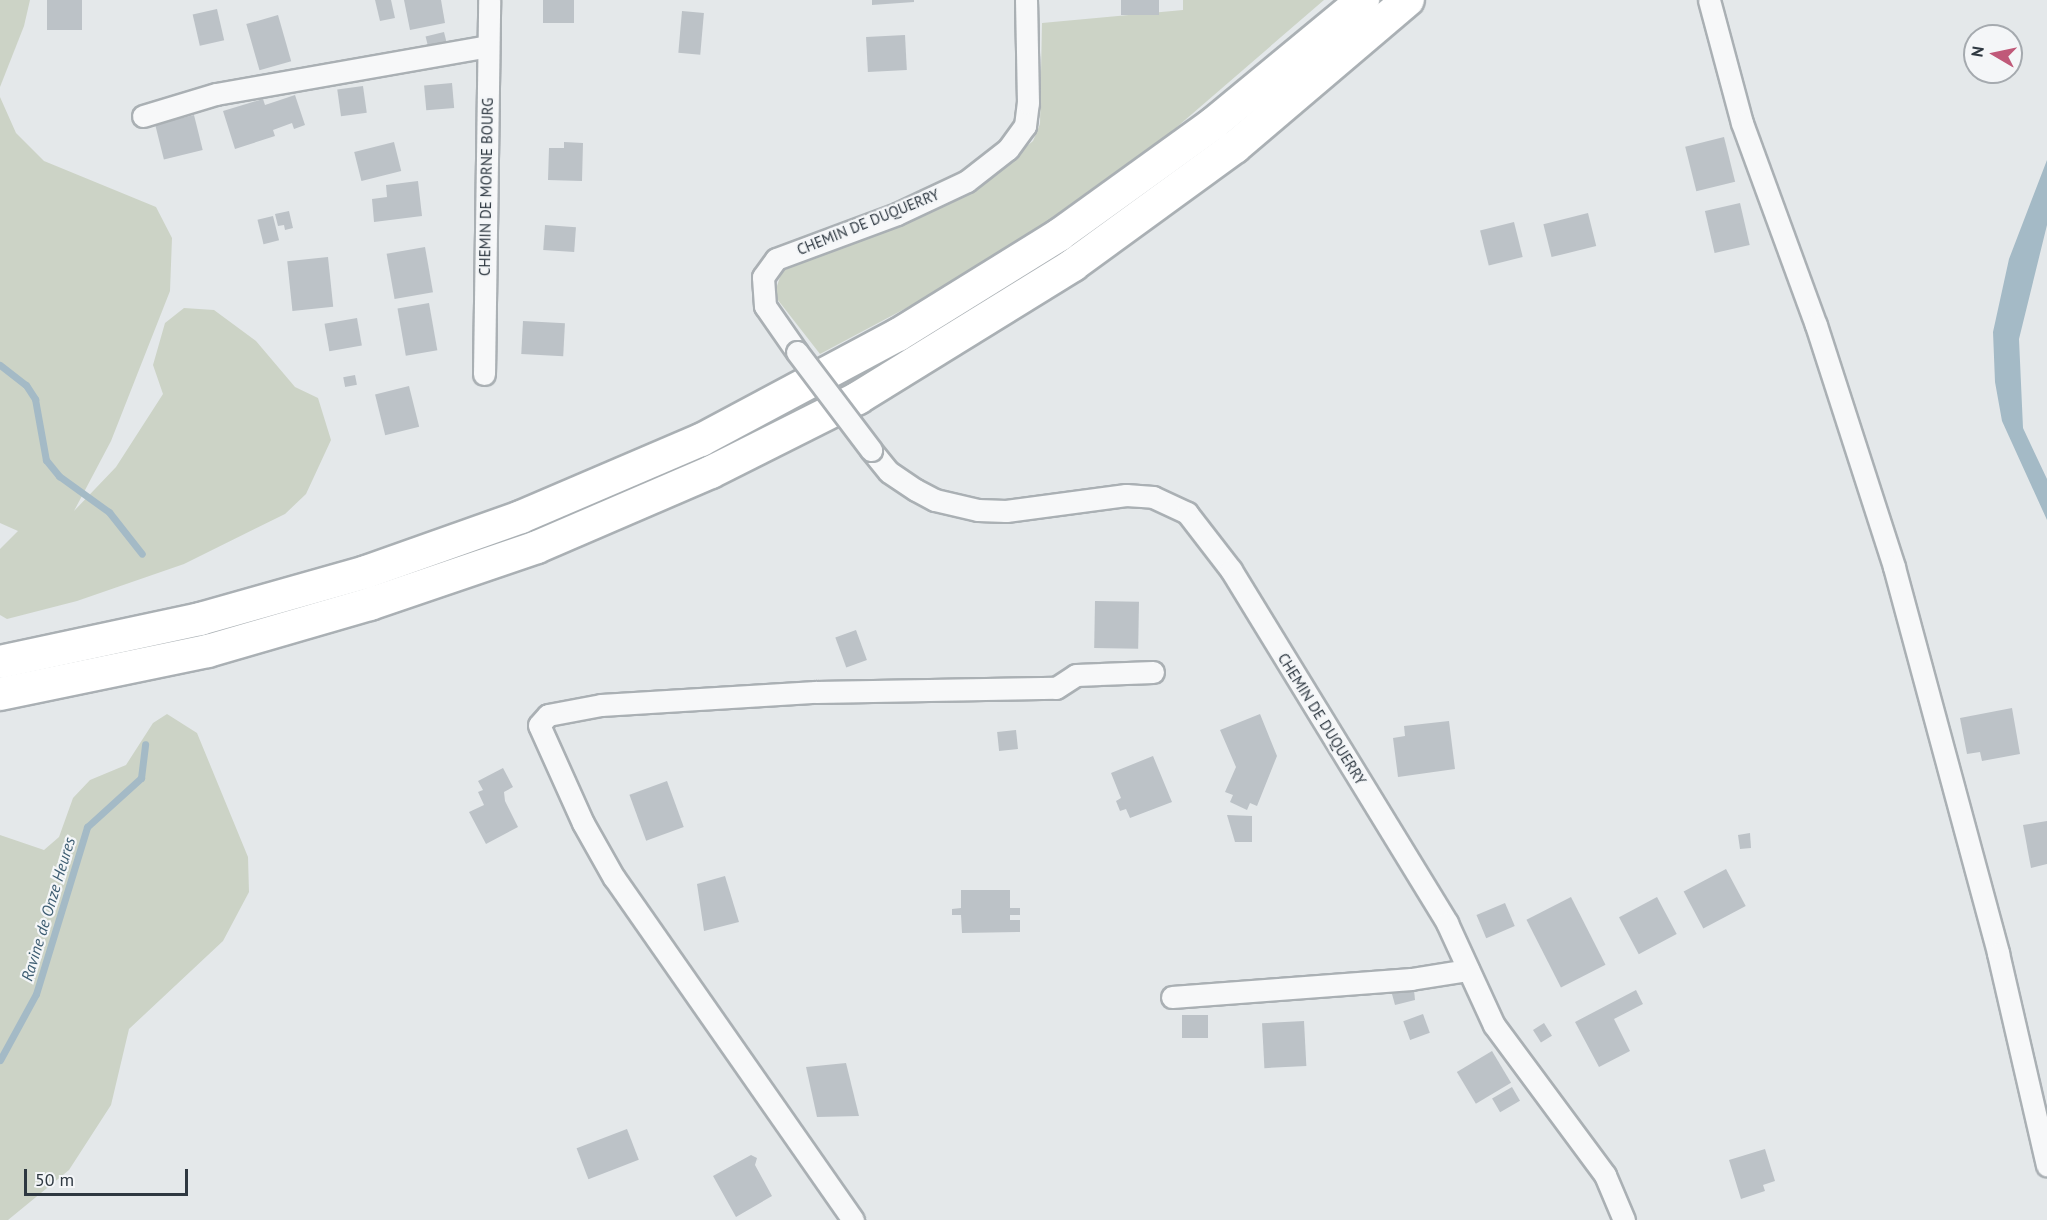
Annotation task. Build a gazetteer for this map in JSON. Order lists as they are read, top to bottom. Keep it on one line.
{"streets":{"street":["CHEMIN DE MORNE BOURG","CHEMIN DE DUQUERRY"]},"water":["Ravine de Onze Heures"],"scale_bar":"50 m","north":"left"}
